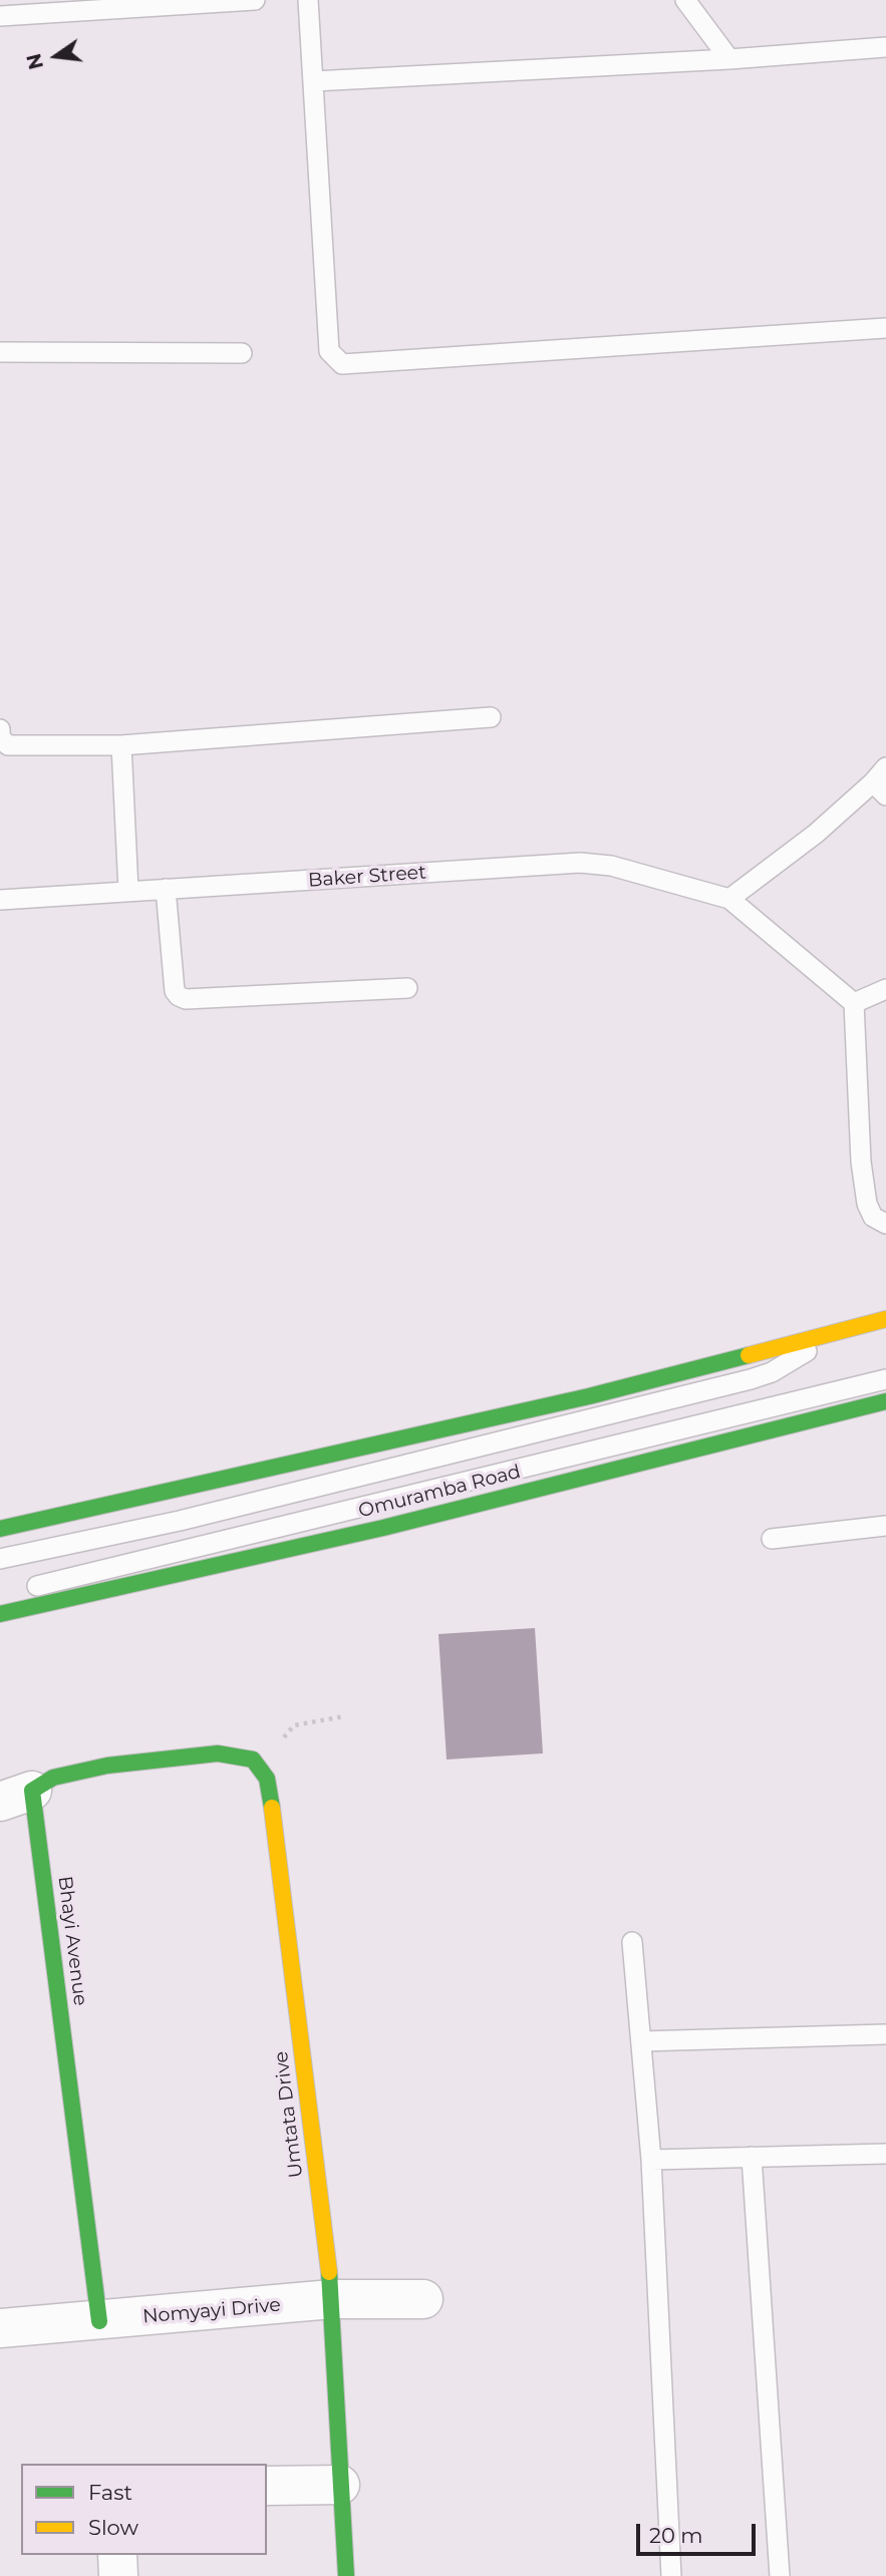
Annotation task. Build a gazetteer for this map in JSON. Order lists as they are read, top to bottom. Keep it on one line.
{"streets":{"main road":["Omuramba Road","Bhayi Avenue","Umtata Drive"],"street":["Nomyayi Drive"],"lane":["Baker Street"]},"crossings":[["Bhayi Avenue","Umtata Drive"],["Bhayi Avenue","Nomyayi Drive"],["Umtata Drive","Nomyayi Drive"]],"legend":["Fast","Slow"],"scale_bar":"20 m","north":"left"}
